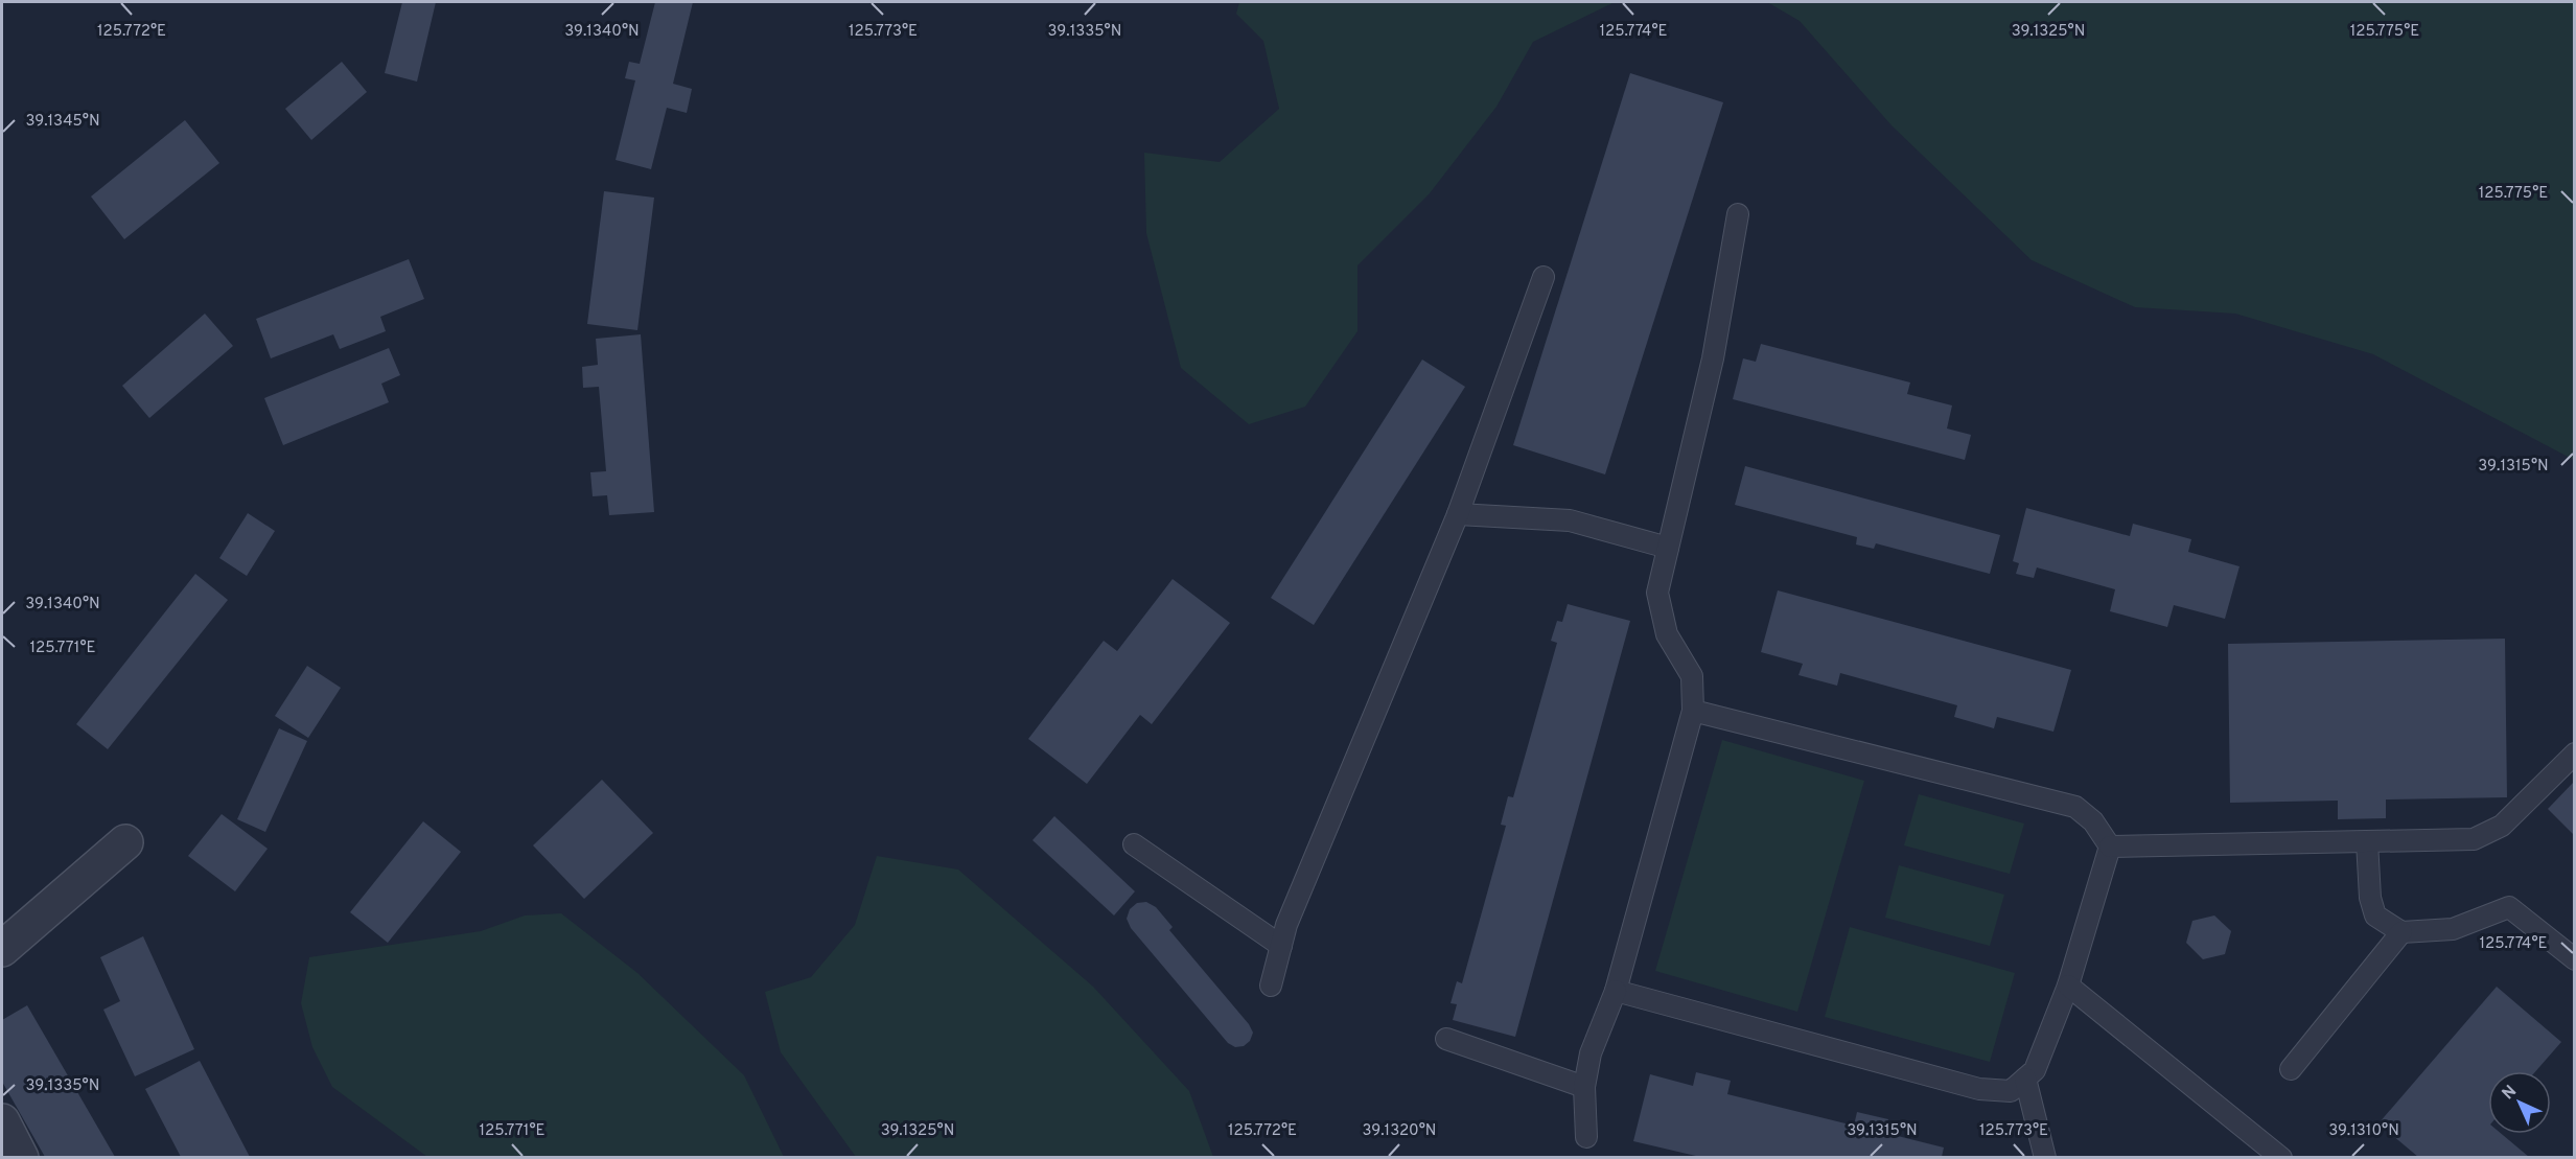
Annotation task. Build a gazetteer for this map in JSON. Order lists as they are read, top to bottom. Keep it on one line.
{"north":"top left","coordinates":["125.775°E","125.772°E","39.1340°N","125.773°E","39.1335°N","125.774°E","39.1325°N","39.1345°N","39.1315°N","125.771°E","39.1320°N","39.1310°N"]}
